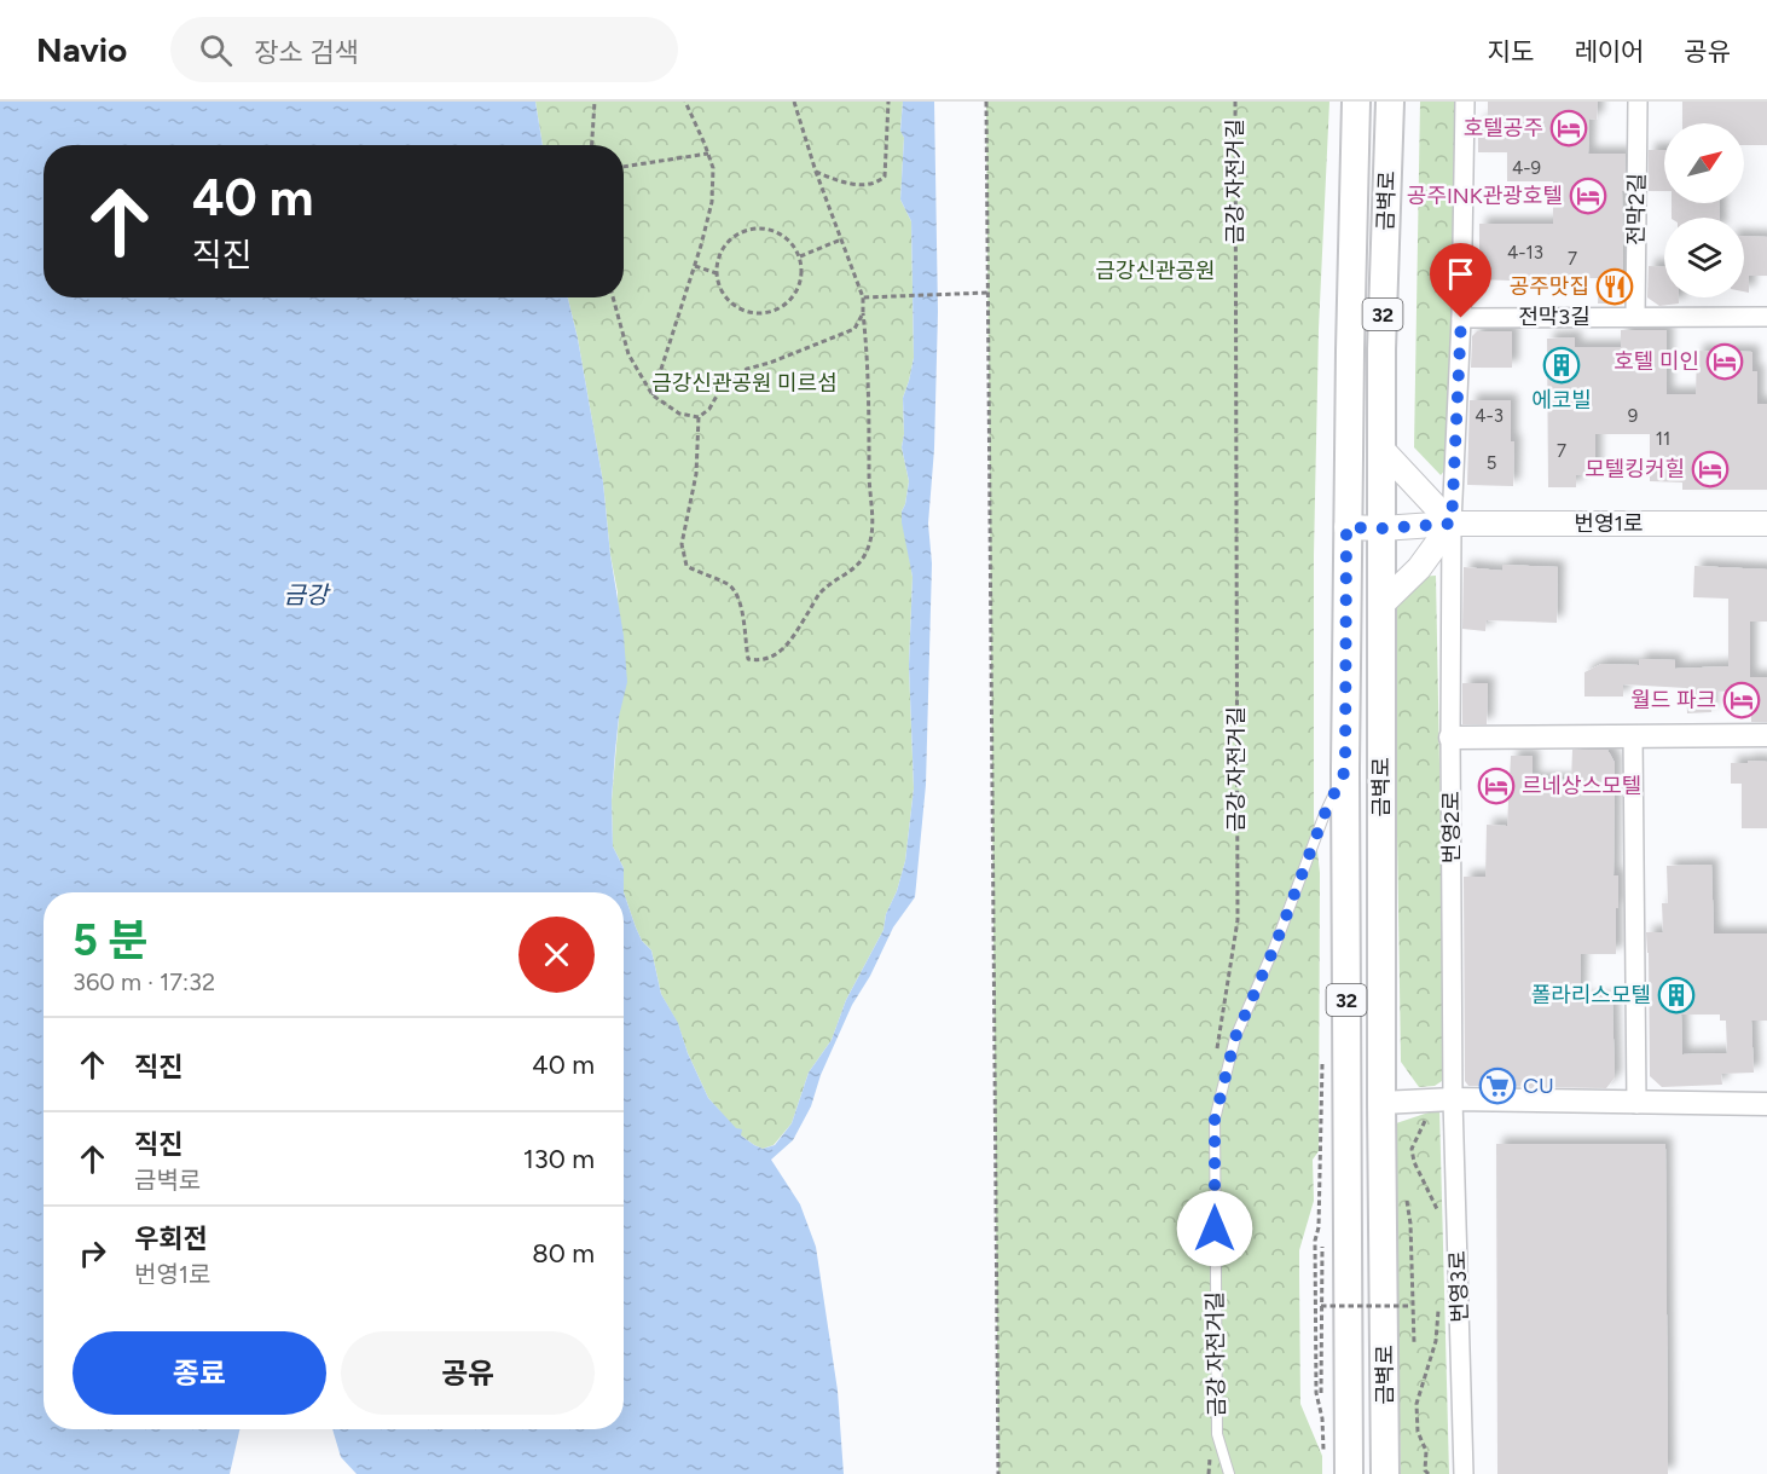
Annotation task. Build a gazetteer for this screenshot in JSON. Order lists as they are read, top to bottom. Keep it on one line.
{"streets":{"main road":["금벽로","32","번영1로"],"street":["전막2길","전막3길","번영2로","번영3로"],"lane":["금강 자전거길"]},"crossings":[["금강 자전거길","금벽로"],["금벽로","번영1로"],["전막2길","전막3길"],["번영2로","번영3로"]],"water":["금강"],"parks":["금강신관공원","금강신관공원 미르섬"],"places":{"hotel":["호텔공주","공주INK관광호텔","호텔 미인","모텔킹커힐","월드 파크","르네상스모텔"],"restaurant":["공주맛집"],"building":["에코빌","폴라리스모텔"],"supermarket":["CU"]},"house_numbers":["4-9","4-13","7","4-3","9","11","7","5"],"north":"top right","page":{"header":"Navio","search":"장소 검색","nav":["지도","레이어","공유"],"turn":["40 m","직진"],"heading":["5 분","360 m · 17:32"],"list":[{"name":"직진","value":"40 m"},{"name":"직진","note":"금벽로","value":"130 m"},{"name":"우회전","note":"번영1로","value":"80 m"}],"buttons":["종료","공유"]}}
